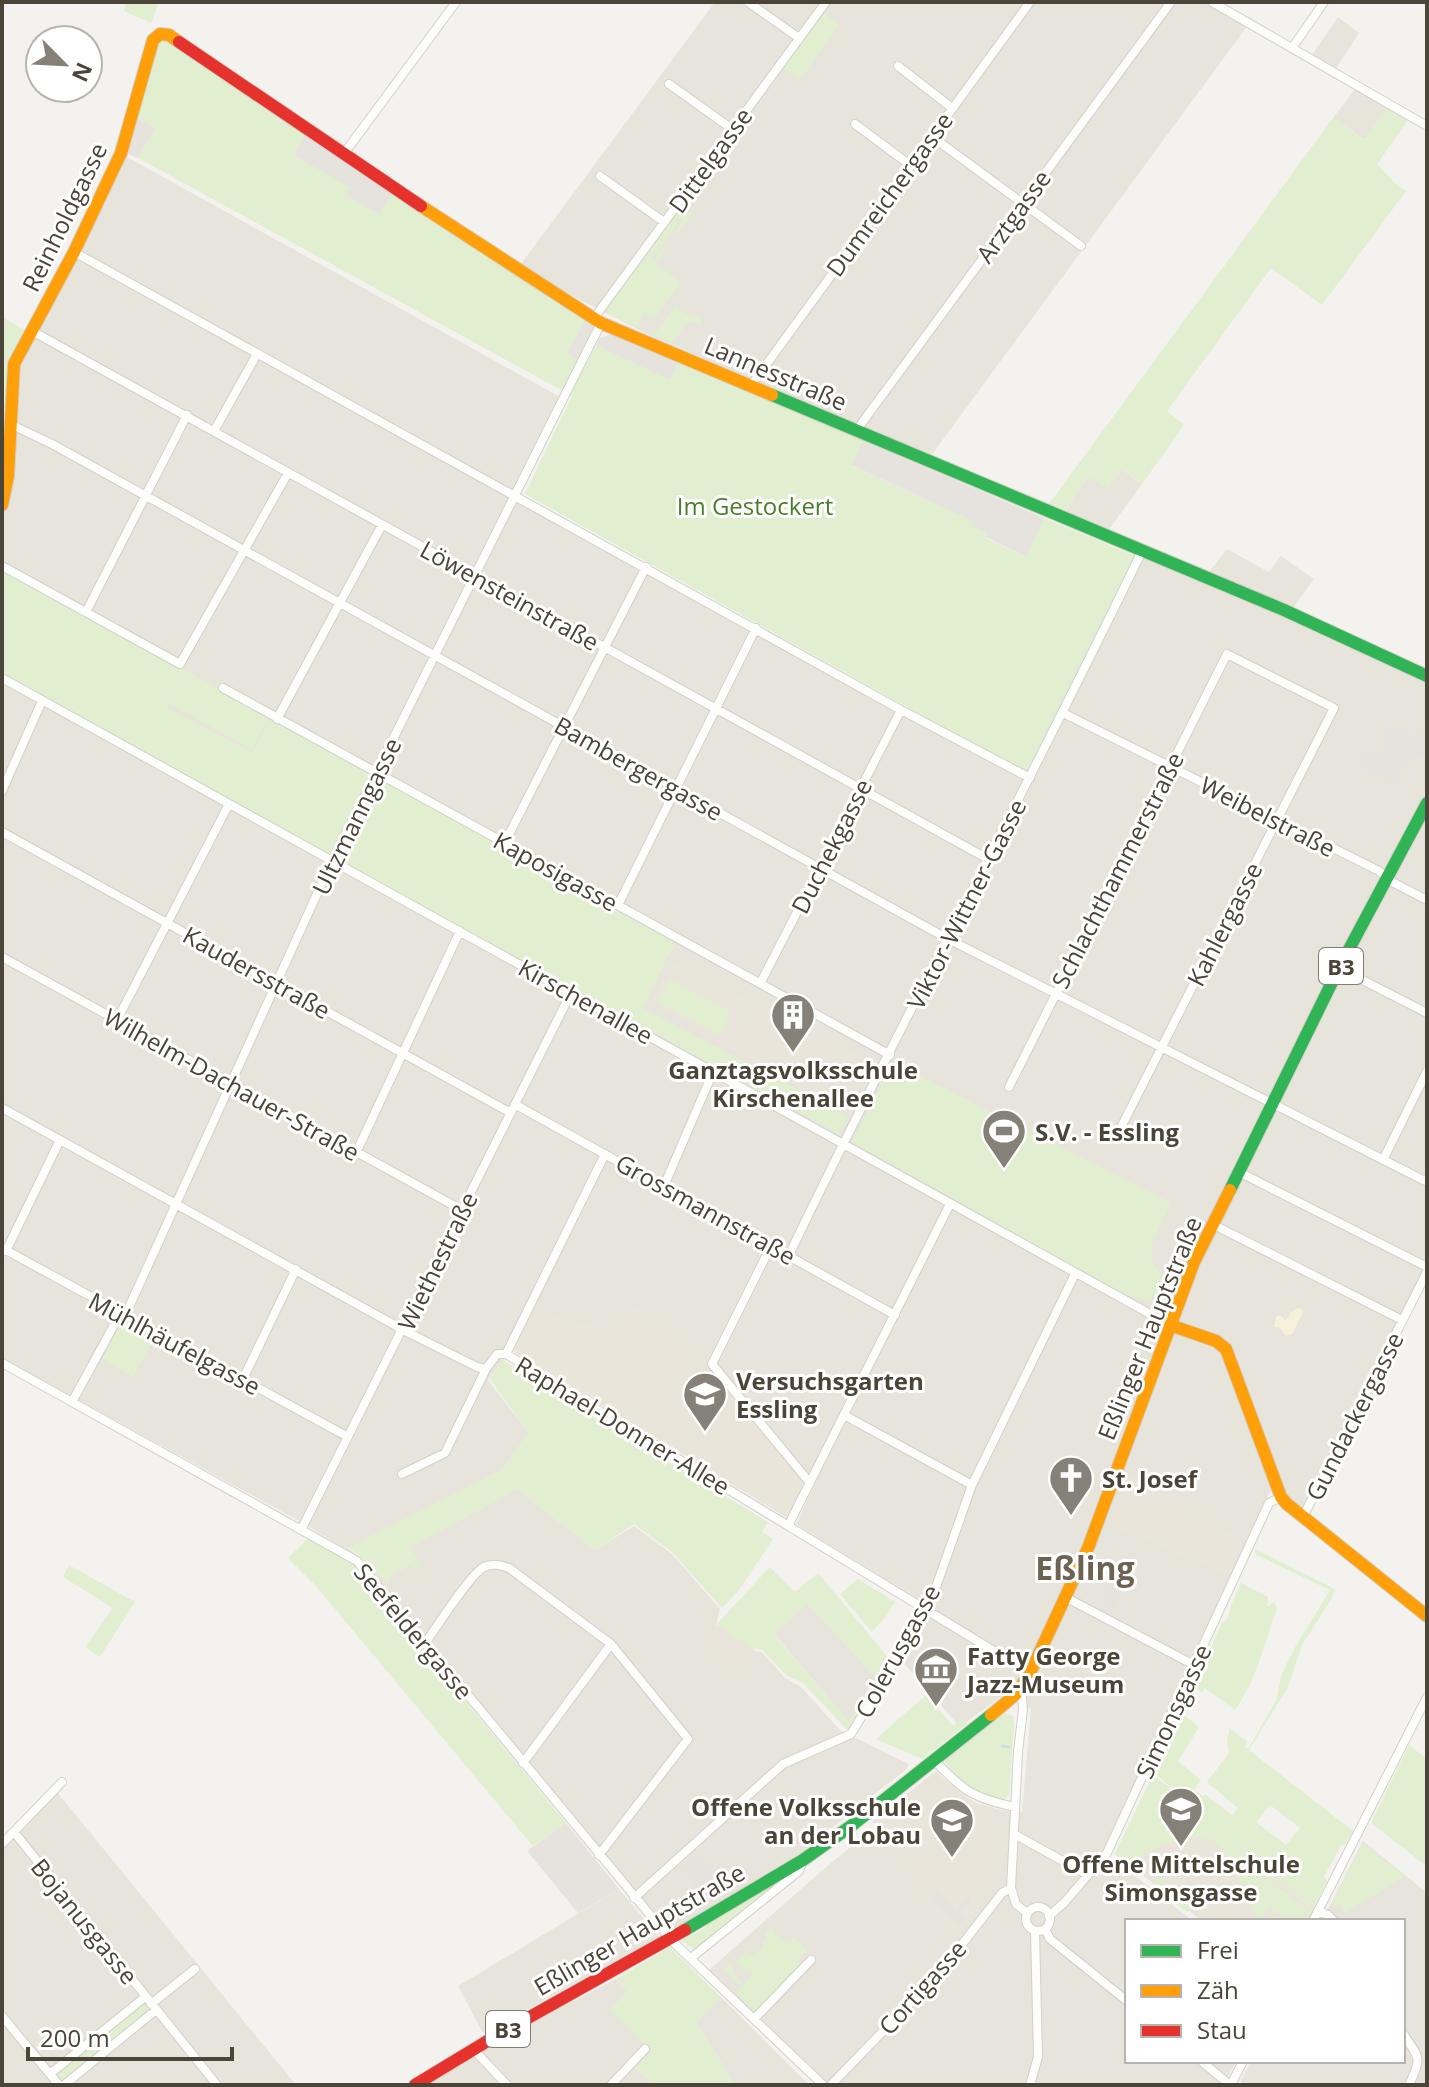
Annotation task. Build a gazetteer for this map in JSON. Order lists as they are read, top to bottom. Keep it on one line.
{"streets":{"street":["Dittelgasse","Dumreichergasse","Arztgasse","Reinholdgasse","Lannesstraße","Löwensteinstraße","Bambergergasse","Ultzmanngasse","Weibelstraße","Duchekgasse","Schlachthammerstraße","Kaposigasse","Viktor-Wittner-Gasse","Kahlergasse","B3","Kaudersstraße","Kirschenallee","Wilhelm-Dachauer-Straße","Grossmannstraße","Wiethestraße","Eßlinger Hauptstraße","Mühlhäufelgasse","Gundackergasse","Raphael-Donner-Allee","Seefeldergasse","Colerusgasse","Simonsgasse","Bojanusgasse","Cortigasse"]},"crossings":[["Dittelgasse","Lannesstraße"],["Dittelgasse","Ultzmanngasse"],["Dumreichergasse","Lannesstraße"],["Arztgasse","Lannesstraße"],["Reinholdgasse","Lannesstraße"],["Reinholdgasse","Löwensteinstraße"],["Reinholdgasse","Bambergergasse"],["Lannesstraße","Ultzmanngasse"],["Lannesstraße","Viktor-Wittner-Gasse"],["Löwensteinstraße","Ultzmanngasse"],["Löwensteinstraße","Duchekgasse"],["Löwensteinstraße","Viktor-Wittner-Gasse"],["Bambergergasse","Ultzmanngasse"],["Bambergergasse","Duchekgasse"],["Bambergergasse","Schlachthammerstraße"],["Bambergergasse","Viktor-Wittner-Gasse"],["Bambergergasse","Kahlergasse"],["Bambergergasse","Eßlinger Hauptstraße"],["Ultzmanngasse","Kaposigasse"],["Ultzmanngasse","Kaudersstraße"],["Ultzmanngasse","Kirschenallee"],["Ultzmanngasse","Wilhelm-Dachauer-Straße"],["Ultzmanngasse","Mühlhäufelgasse"],["Ultzmanngasse","Raphael-Donner-Allee"],["Ultzmanngasse","Seefeldergasse"],["Weibelstraße","Schlachthammerstraße"],["Weibelstraße","Viktor-Wittner-Gasse"],["Weibelstraße","Kahlergasse"],["Weibelstraße","Eßlinger Hauptstraße"],["Duchekgasse","Kaposigasse"],["Schlachthammerstraße","Kahlergasse"],["Kaposigasse","Viktor-Wittner-Gasse"],["Viktor-Wittner-Gasse","Kirschenallee"],["Viktor-Wittner-Gasse","Grossmannstraße"],["Kaudersstraße","Grossmannstraße"],["Kaudersstraße","Wiethestraße"],["Kirschenallee","Wiethestraße"],["Kirschenallee","Eßlinger Hauptstraße"],["Kirschenallee","Colerusgasse"],["Wilhelm-Dachauer-Straße","Wiethestraße"],["Grossmannstraße","Wiethestraße"],["Wiethestraße","Mühlhäufelgasse"],["Wiethestraße","Raphael-Donner-Allee"],["Wiethestraße","Seefeldergasse"],["Eßlinger Hauptstraße","Raphael-Donner-Allee"],["Eßlinger Hauptstraße","Seefeldergasse"],["Raphael-Donner-Allee","Colerusgasse"],["Seefeldergasse","Colerusgasse"]],"districts":["Eßling"],"parks":["Im Gestockert"],"places":{"building":["Ganztagsvolksschule Kirschenallee"],"sports":["S.V. - Essling"],"school or university":["Versuchsgarten Essling","Offene Mittelschule Simonsgasse","Offene Volksschule an der Lobau"],"church":["St. Josef"],"museum":["Fatty George Jazz-Museum"]},"legend":["Frei","Zäh","Stau"],"scale_bar":"200 m","north":"bottom right"}
